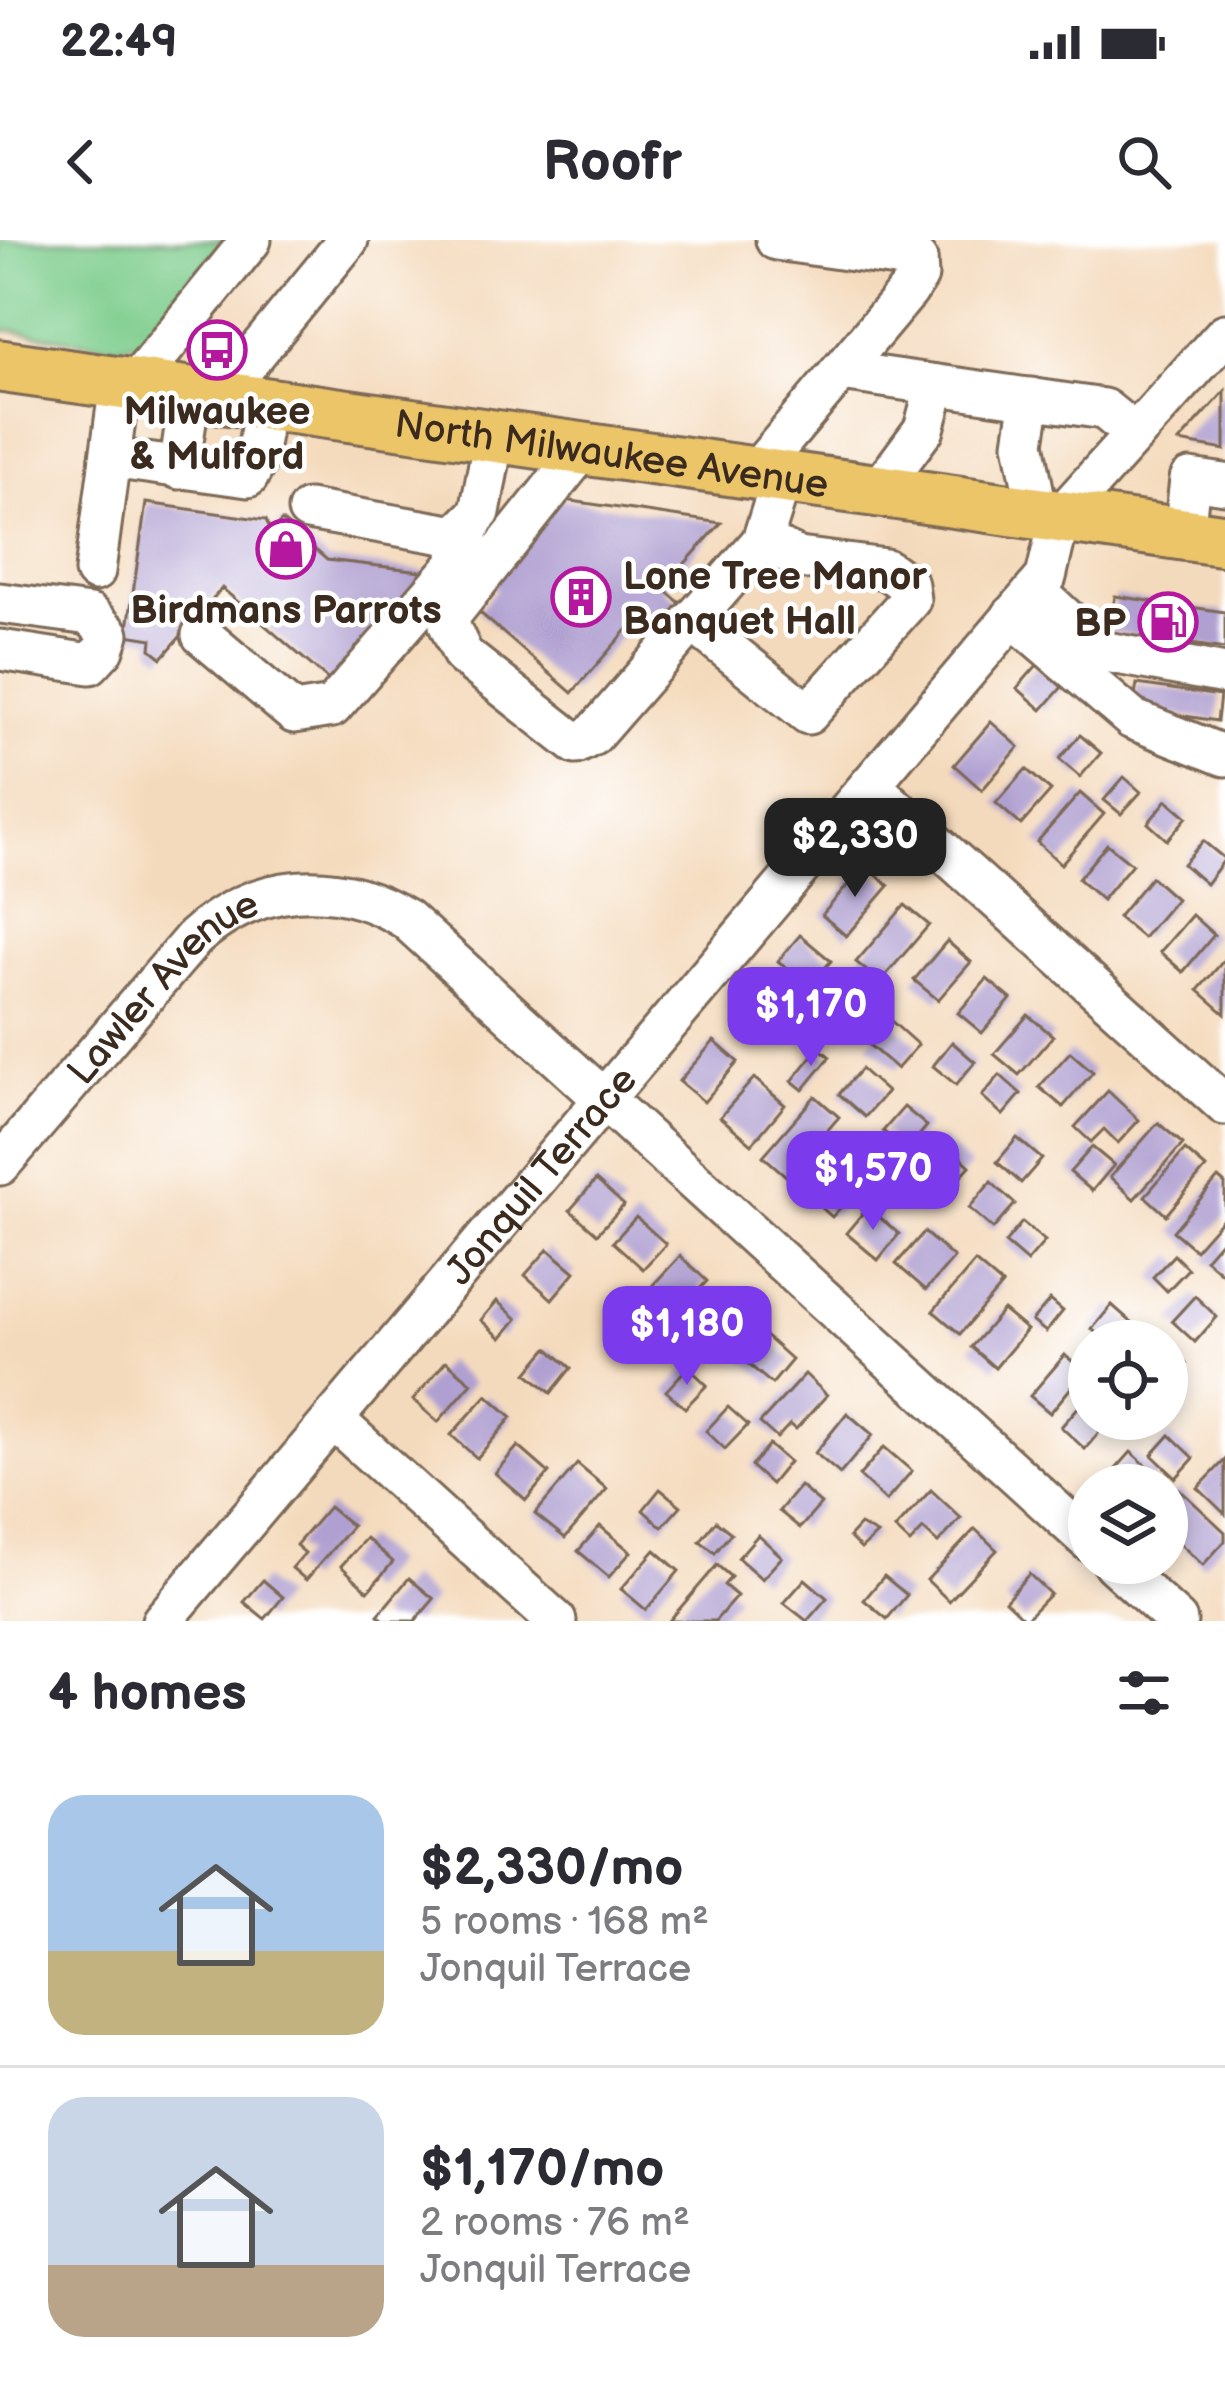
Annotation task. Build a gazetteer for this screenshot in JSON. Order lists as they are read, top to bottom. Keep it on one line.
{"streets":{"main road":["North Milwaukee Avenue"],"street":["Lawler Avenue","Jonquil Terrace"]},"crossings":[["North Milwaukee Avenue","Jonquil Terrace"],["Lawler Avenue","Jonquil Terrace"]],"places":{"bus stop":["Milwaukee & Mulford"],"shop":["Birdmans Parrots"],"building":["Lone Tree Manor Banquet Hall"],"fuel station":["BP"]},"page":{"status":"22:49","header":"Roofr","price":["$2,330","$1,170","$1,570","$1,180"],"heading":"4 homes","list":[{"name":"$2,330/mo","note":"5 rooms · 168 m² · Jonquil Terrace"},{"name":"$1,170/mo","note":"2 rooms · 76 m² · Jonquil Terrace"}]}}
